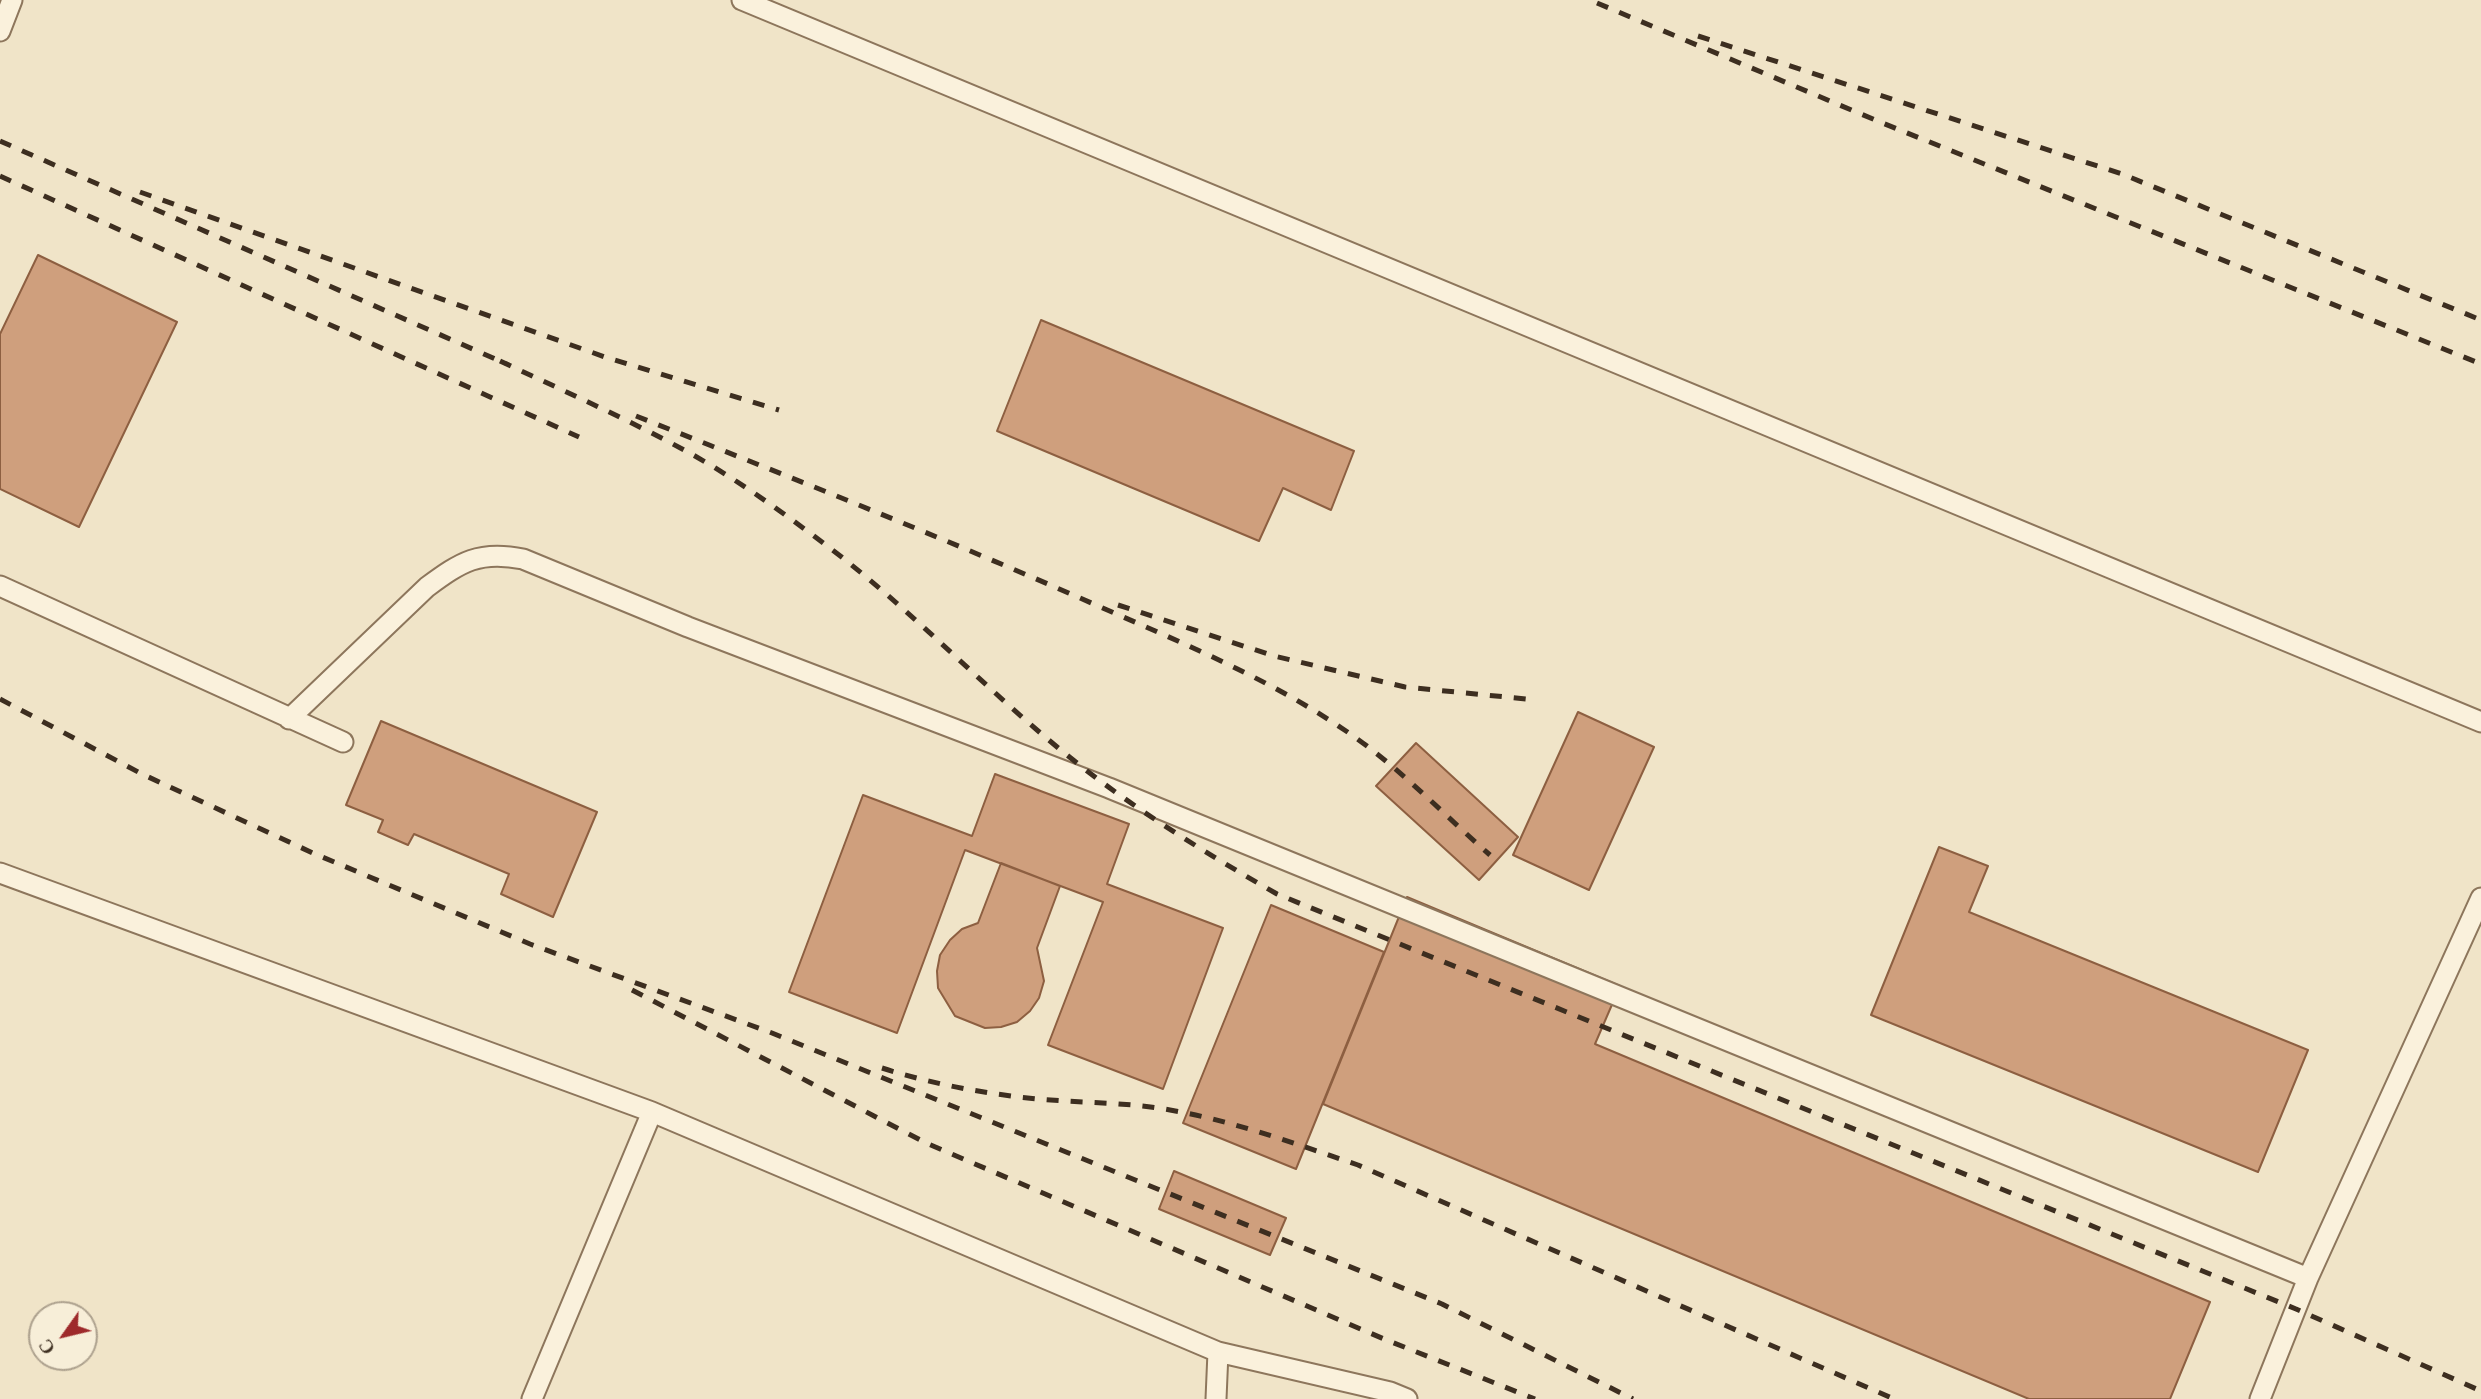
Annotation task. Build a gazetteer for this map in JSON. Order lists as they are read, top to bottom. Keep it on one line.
{"north":"bottom left"}
